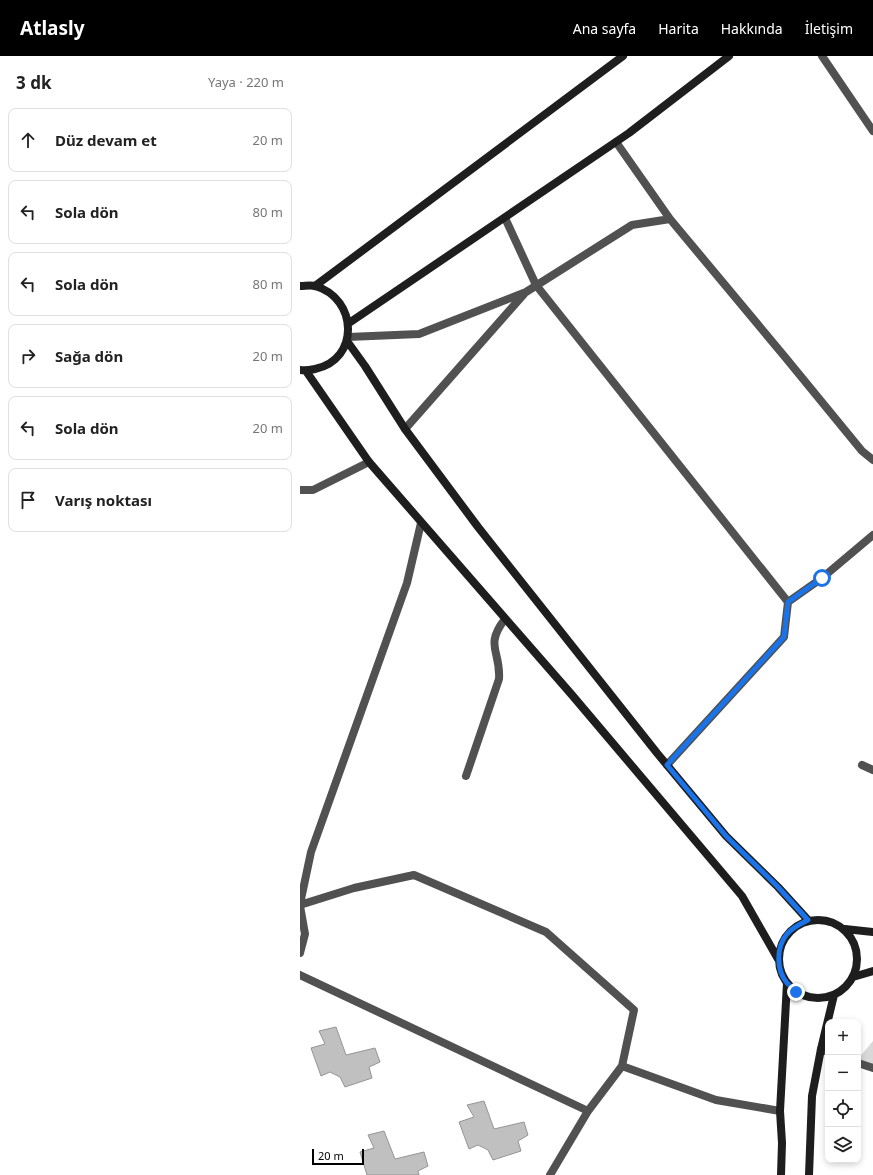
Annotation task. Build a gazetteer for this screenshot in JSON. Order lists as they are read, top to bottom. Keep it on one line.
{"scale_bar":"20 m","page":{"header":"Atlasly","nav":["Ana sayfa","Harita","Hakkında","İletişim"],"heading":["3 dk","Yaya · 220 m"],"list":[["Düz devam et","20 m"],["Sola dön","80 m"],["Sola dön","80 m"],["Sağa dön","20 m"],["Sola dön","20 m"],"Varış noktası"],"map_buttons":["+","−"],"scale":"20 m"}}
